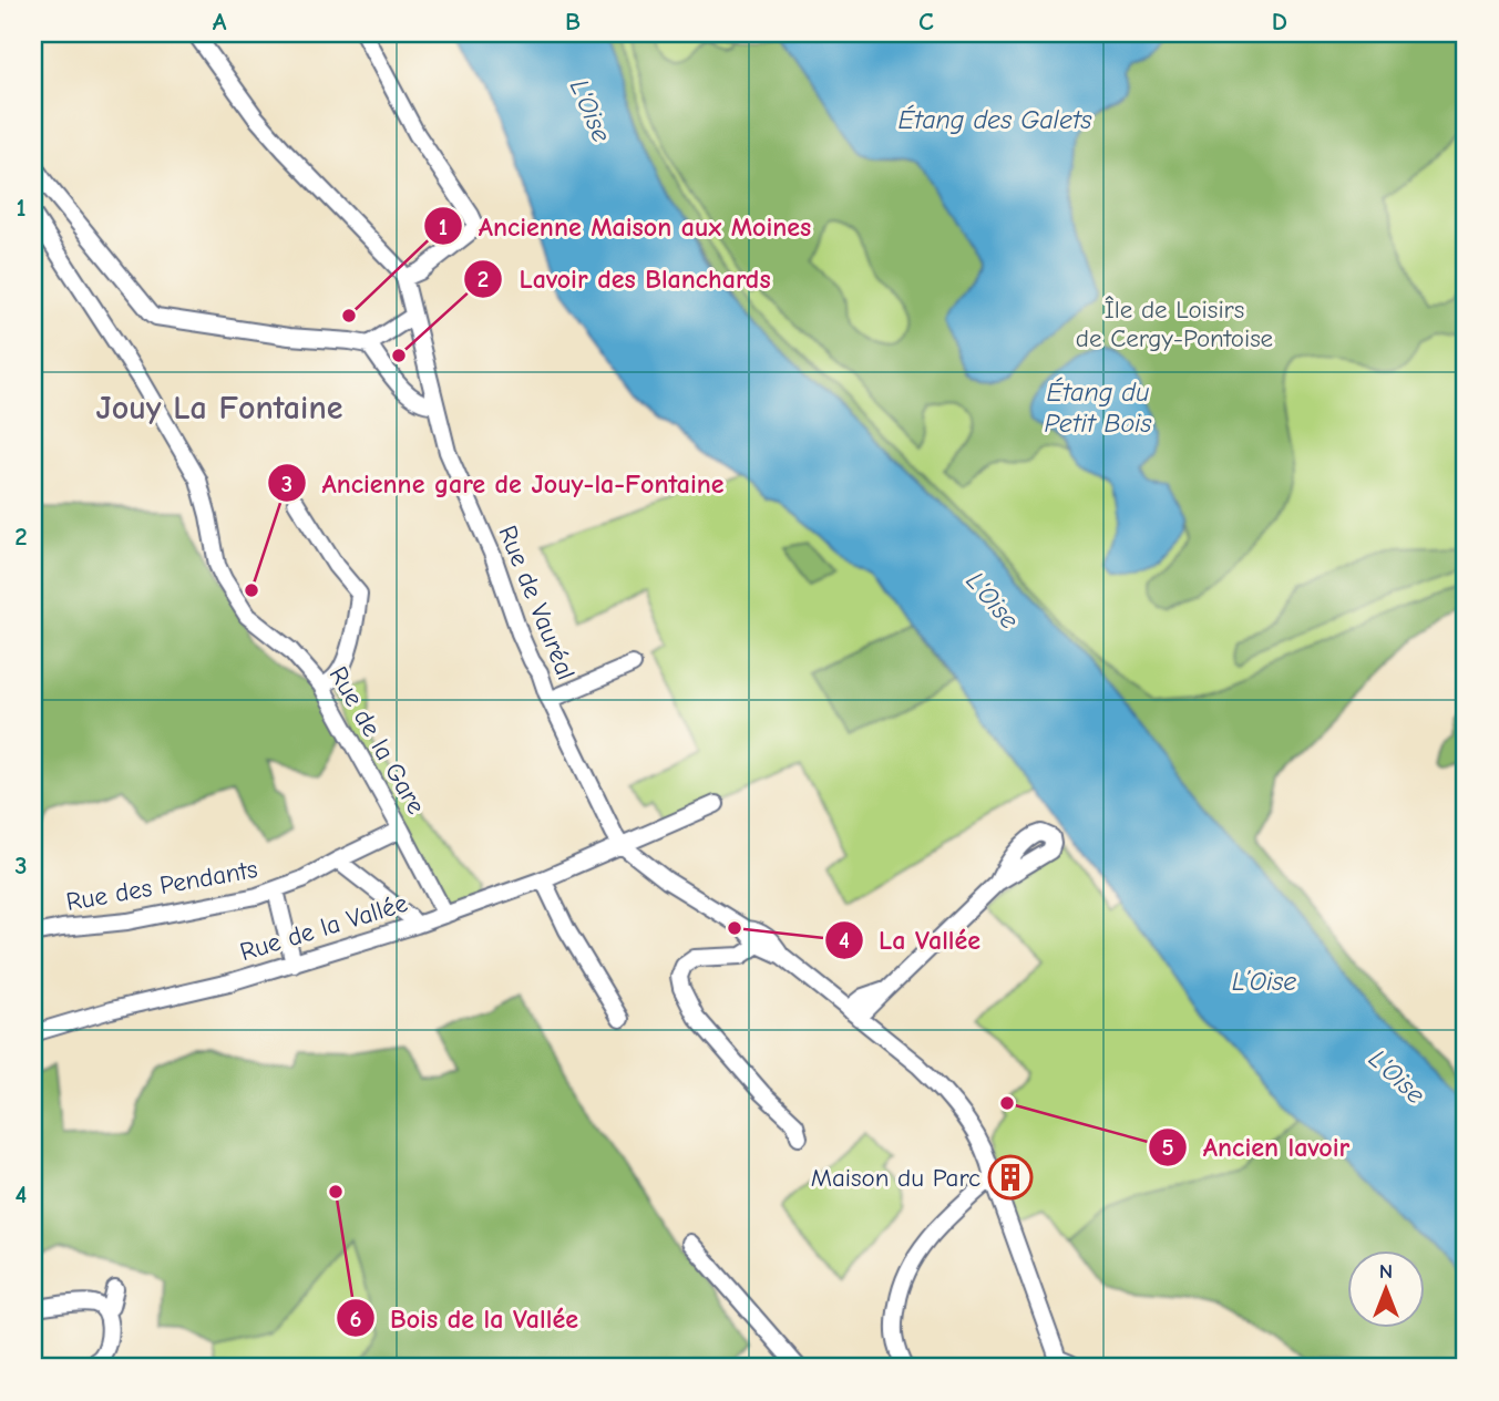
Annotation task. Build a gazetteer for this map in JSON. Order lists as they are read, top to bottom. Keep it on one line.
{"streets":{"street":["Rue de Vauréal","Rue de la Gare","Rue des Pendants","Rue de la Vallée"]},"crossings":[["Rue de Vauréal","Rue de la Vallée"],["Rue de la Gare","Rue des Pendants"],["Rue de la Gare","Rue de la Vallée"]],"districts":["Jouy La Fontaine"],"water":["L'Oise","Étang des Galets","Étang du Petit Bois","L’Oise"],"parks":["Île de Loisirs de Cergy-Pontoise"],"places":{"other":["Ancienne Maison aux Moines","Lavoir des Blanchards","Ancienne gare de Jouy-la-Fontaine","La Vallée","Ancien lavoir","Bois de la Vallée"],"building":["Maison du Parc"]},"north":"top","grid":{"columns":["A","B","C","D"],"rows":["1","2","3","4"]}}
